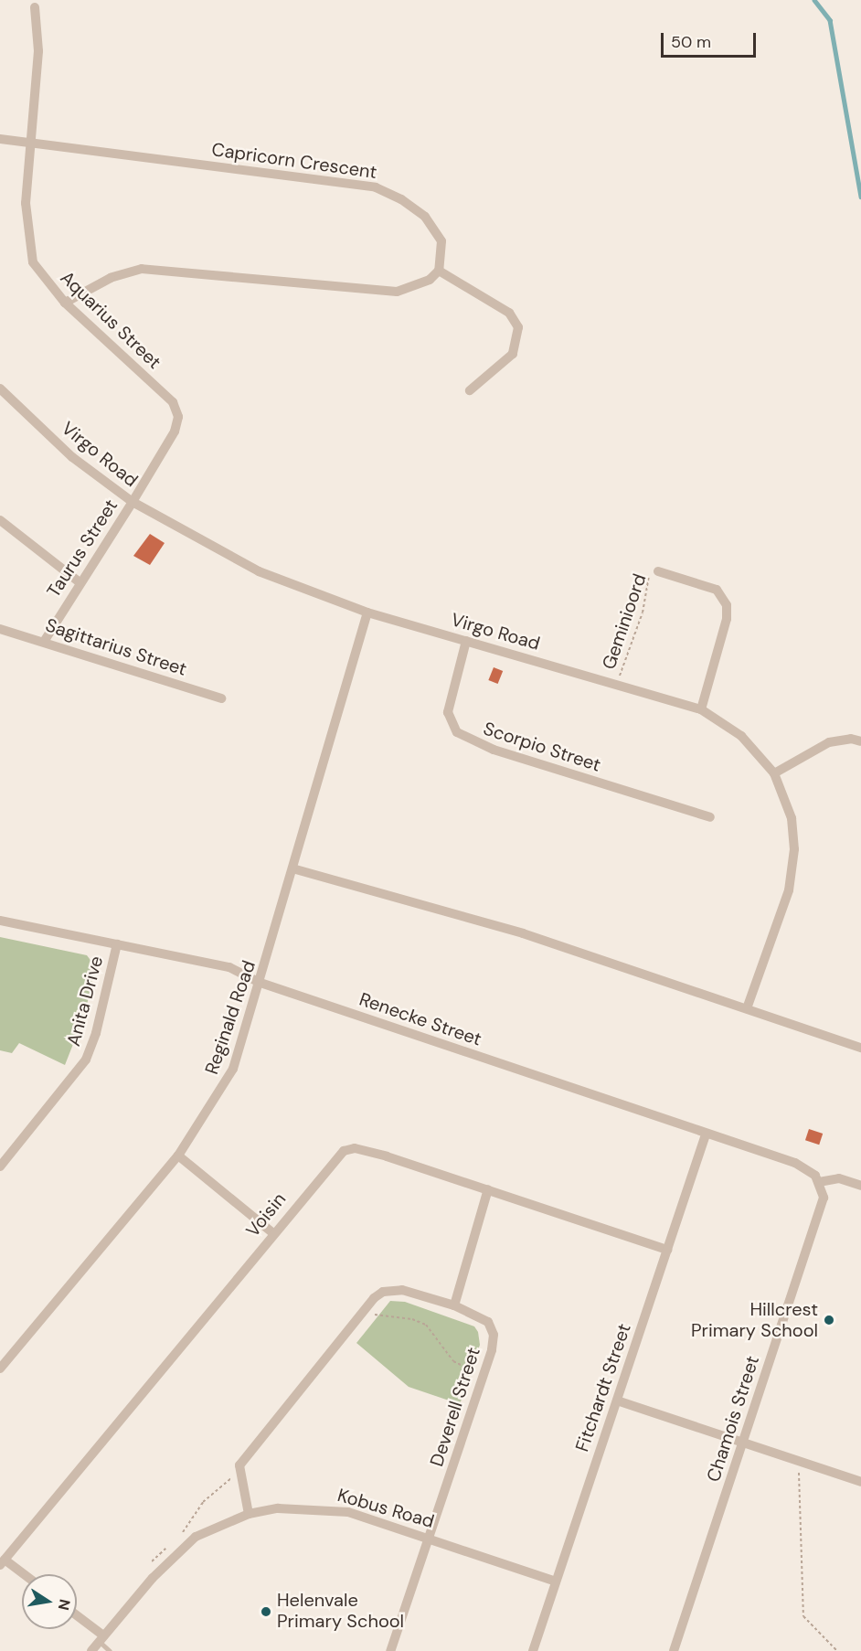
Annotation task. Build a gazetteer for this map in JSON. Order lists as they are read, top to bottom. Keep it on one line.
{"streets":{"street":["Capricorn Crescent","Aquarius Street","Virgo Road","Taurus Street","Sagittarius Street","Scorpio Street","Anita Drive","Reginald Road","Renecke Street","Voisin","Fitchardt Street","Deverell Street","Chamois Street","Kobus Road"],"path":["Geminioord"]},"crossings":[["Capricorn Crescent","Aquarius Street"],["Aquarius Street","Virgo Road"],["Aquarius Street","Taurus Street"],["Virgo Road","Taurus Street"],["Virgo Road","Geminioord"],["Virgo Road","Scorpio Street"],["Virgo Road","Reginald Road"],["Taurus Street","Sagittarius Street"],["Anita Drive","Renecke Street"],["Reginald Road","Renecke Street"],["Renecke Street","Fitchardt Street"],["Renecke Street","Chamois Street"],["Voisin","Fitchardt Street"],["Fitchardt Street","Kobus Road"],["Deverell Street","Kobus Road"]],"places":["Hillcrest Primary School","Helenvale Primary School"],"scale_bar":"50 m","north":"right"}
